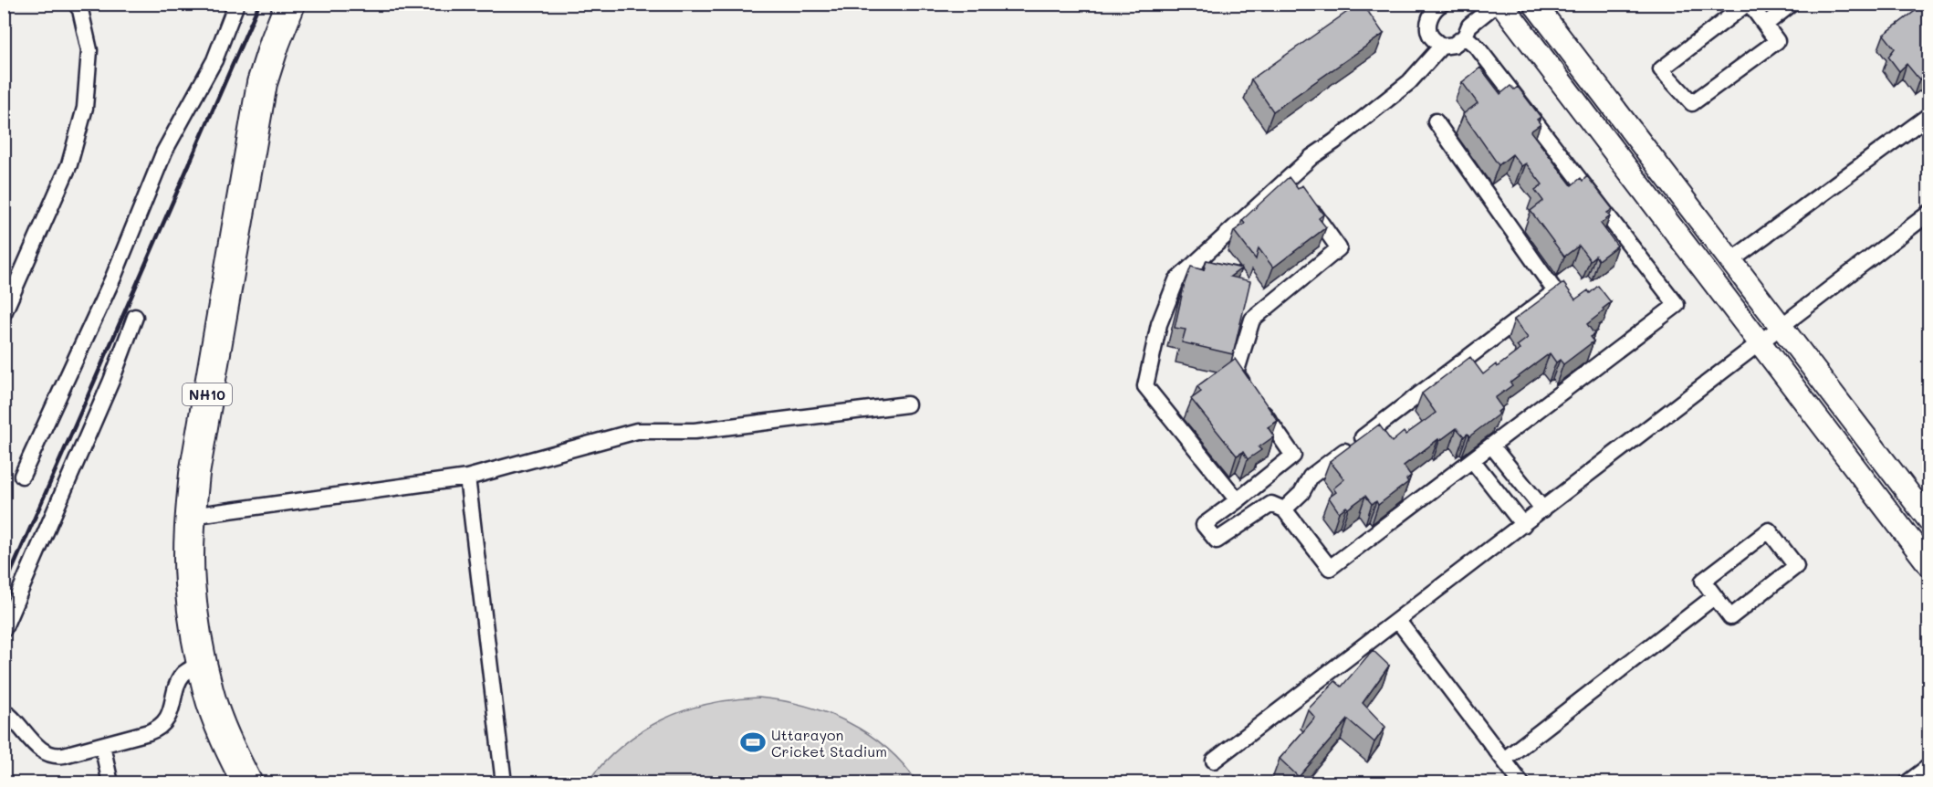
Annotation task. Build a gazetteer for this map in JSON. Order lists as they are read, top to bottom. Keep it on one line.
{"streets":{"highway":["NH10"]},"places":{"sports":["Uttarayon Cricket Stadium"]}}
